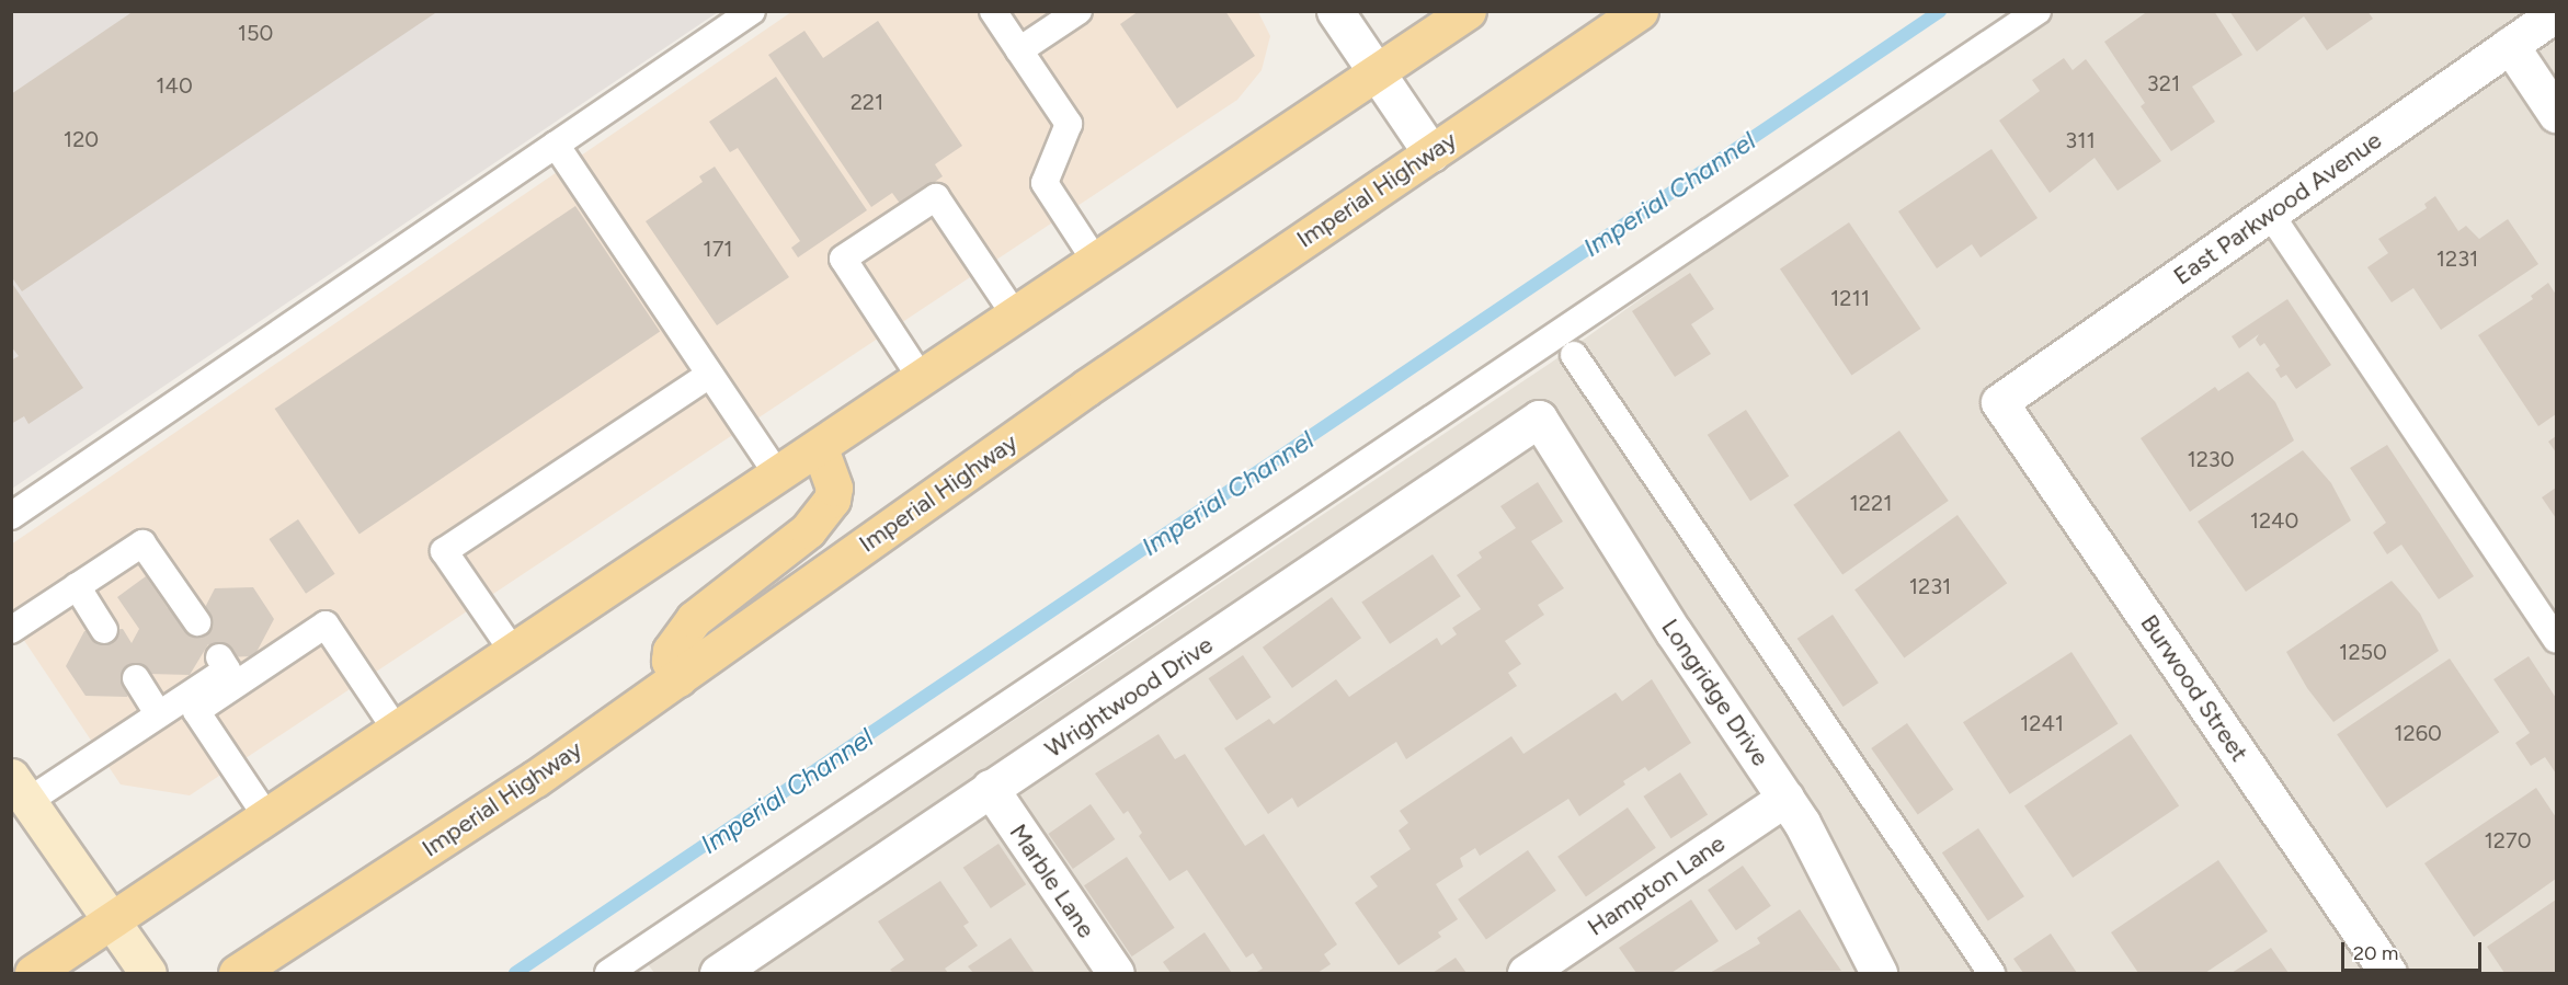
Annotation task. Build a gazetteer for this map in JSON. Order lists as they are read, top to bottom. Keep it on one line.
{"streets":{"main road":["Imperial Highway"],"street":["East Parkwood Avenue","Burwood Street","Longridge Drive","Wrightwood Drive","Marble Lane","Hampton Lane"]},"crossings":[["East Parkwood Avenue","Burwood Street"],["Longridge Drive","Wrightwood Drive"],["Longridge Drive","Hampton Lane"],["Wrightwood Drive","Marble Lane"]],"water":["Imperial Channel"],"house_numbers":["150","321","140","221","120","311","171","1231","1211","1230","1221","1240","1231","1250","1241","1260","1270"],"scale_bar":"20 m"}
